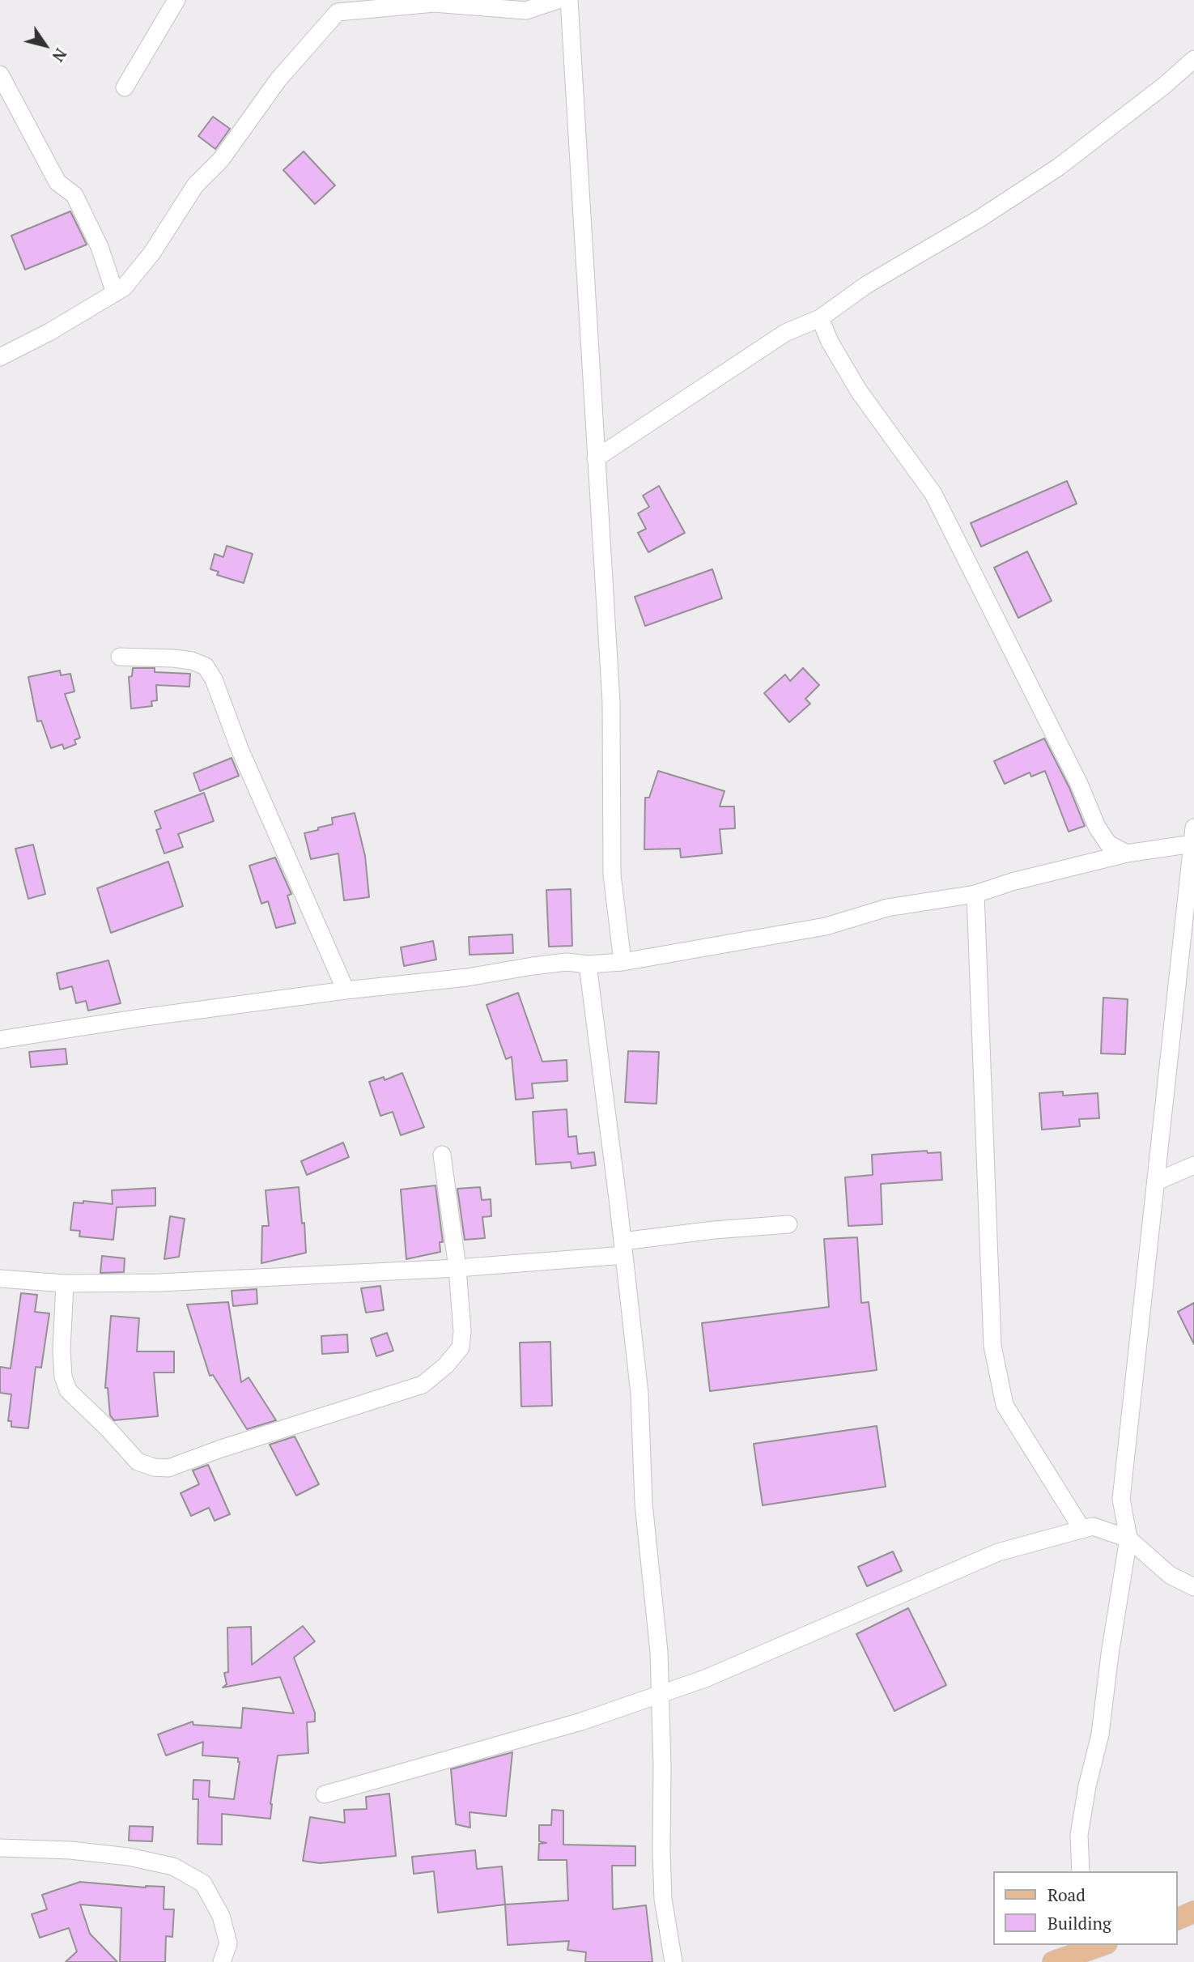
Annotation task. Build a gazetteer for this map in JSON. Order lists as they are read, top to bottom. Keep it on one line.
{"legend":["Road","Building"],"north":"bottom right"}
